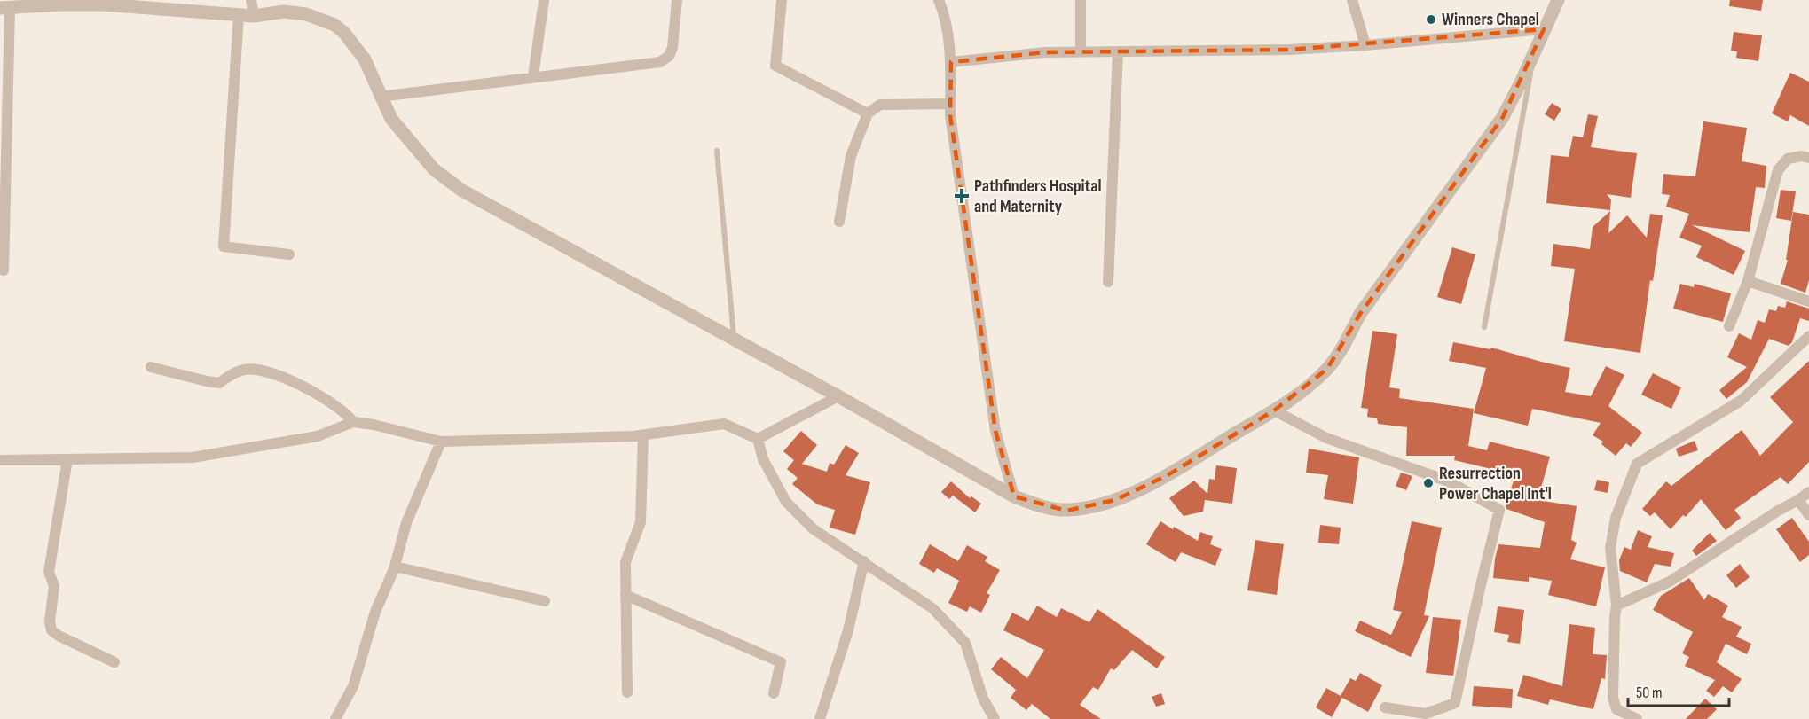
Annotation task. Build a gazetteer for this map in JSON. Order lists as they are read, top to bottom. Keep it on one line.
{"places":{"other":["Winners Chapel","Resurrection Power Chapel Int'l"],"health":["Pathfinders Hospital and Maternity"]},"scale_bar":"50 m"}
